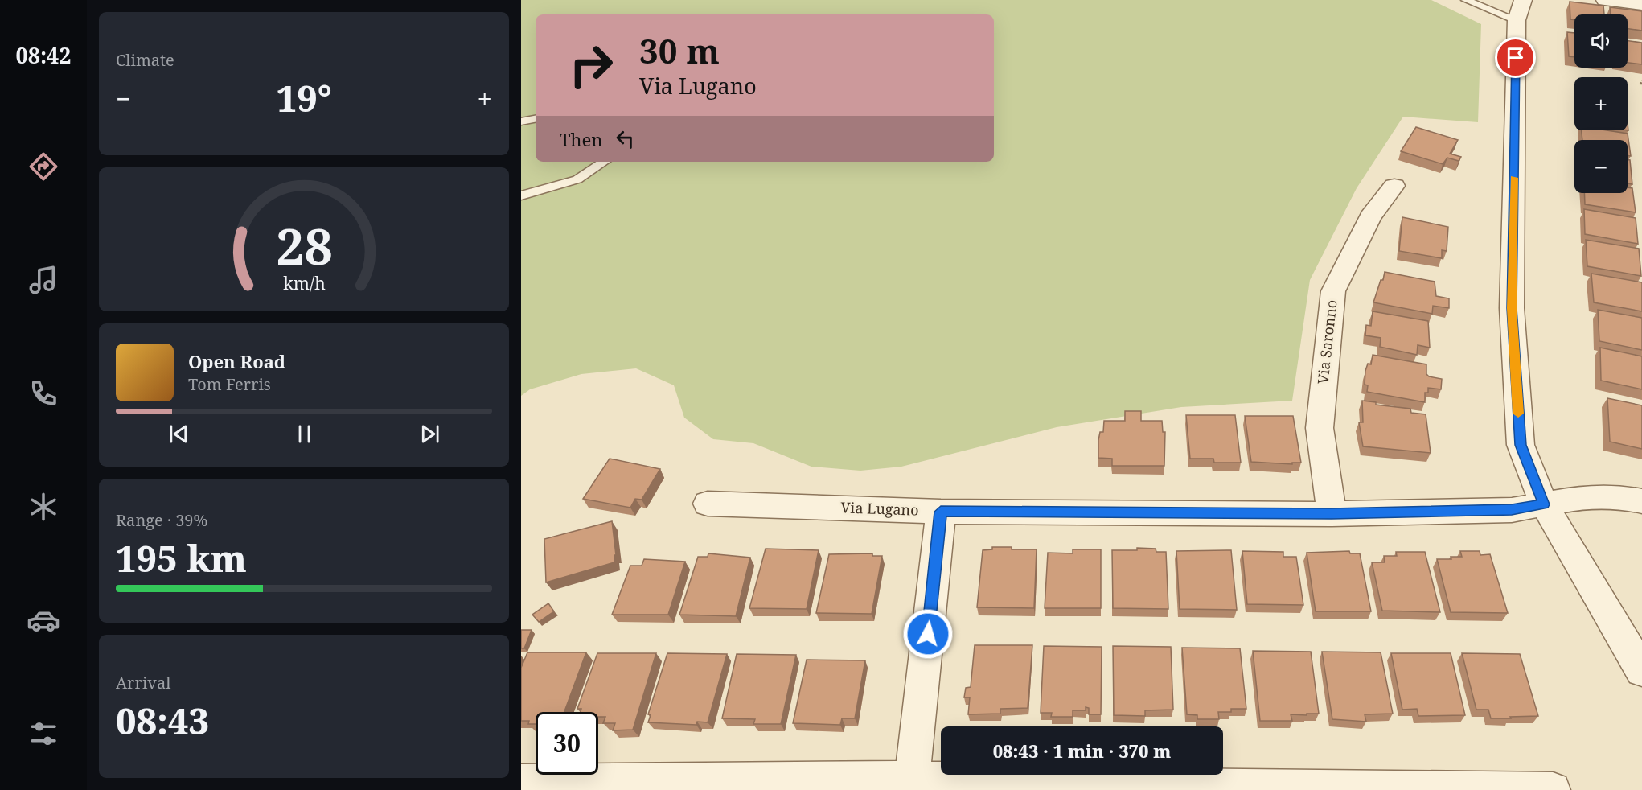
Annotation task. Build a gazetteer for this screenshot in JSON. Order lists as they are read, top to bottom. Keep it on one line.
{"streets":{"street":["Via Saronno","Via Lugano"]},"crossings":[["Via Saronno","Via Lugano"]],"page":{"tabs":"08:42","tile":["Climate",["Range · 39%","195 km"],["Arrival","08:43"]],"map_buttons":["+","−"],"turn":["30 m","Via Lugano"],"heat":["−","19°","+"],"then":"Then","song":["Open Road","Tom Ferris"],"limit":"30","trip":"08:43 · 1 min · 370 m","gauge":["28","km/h"]}}
